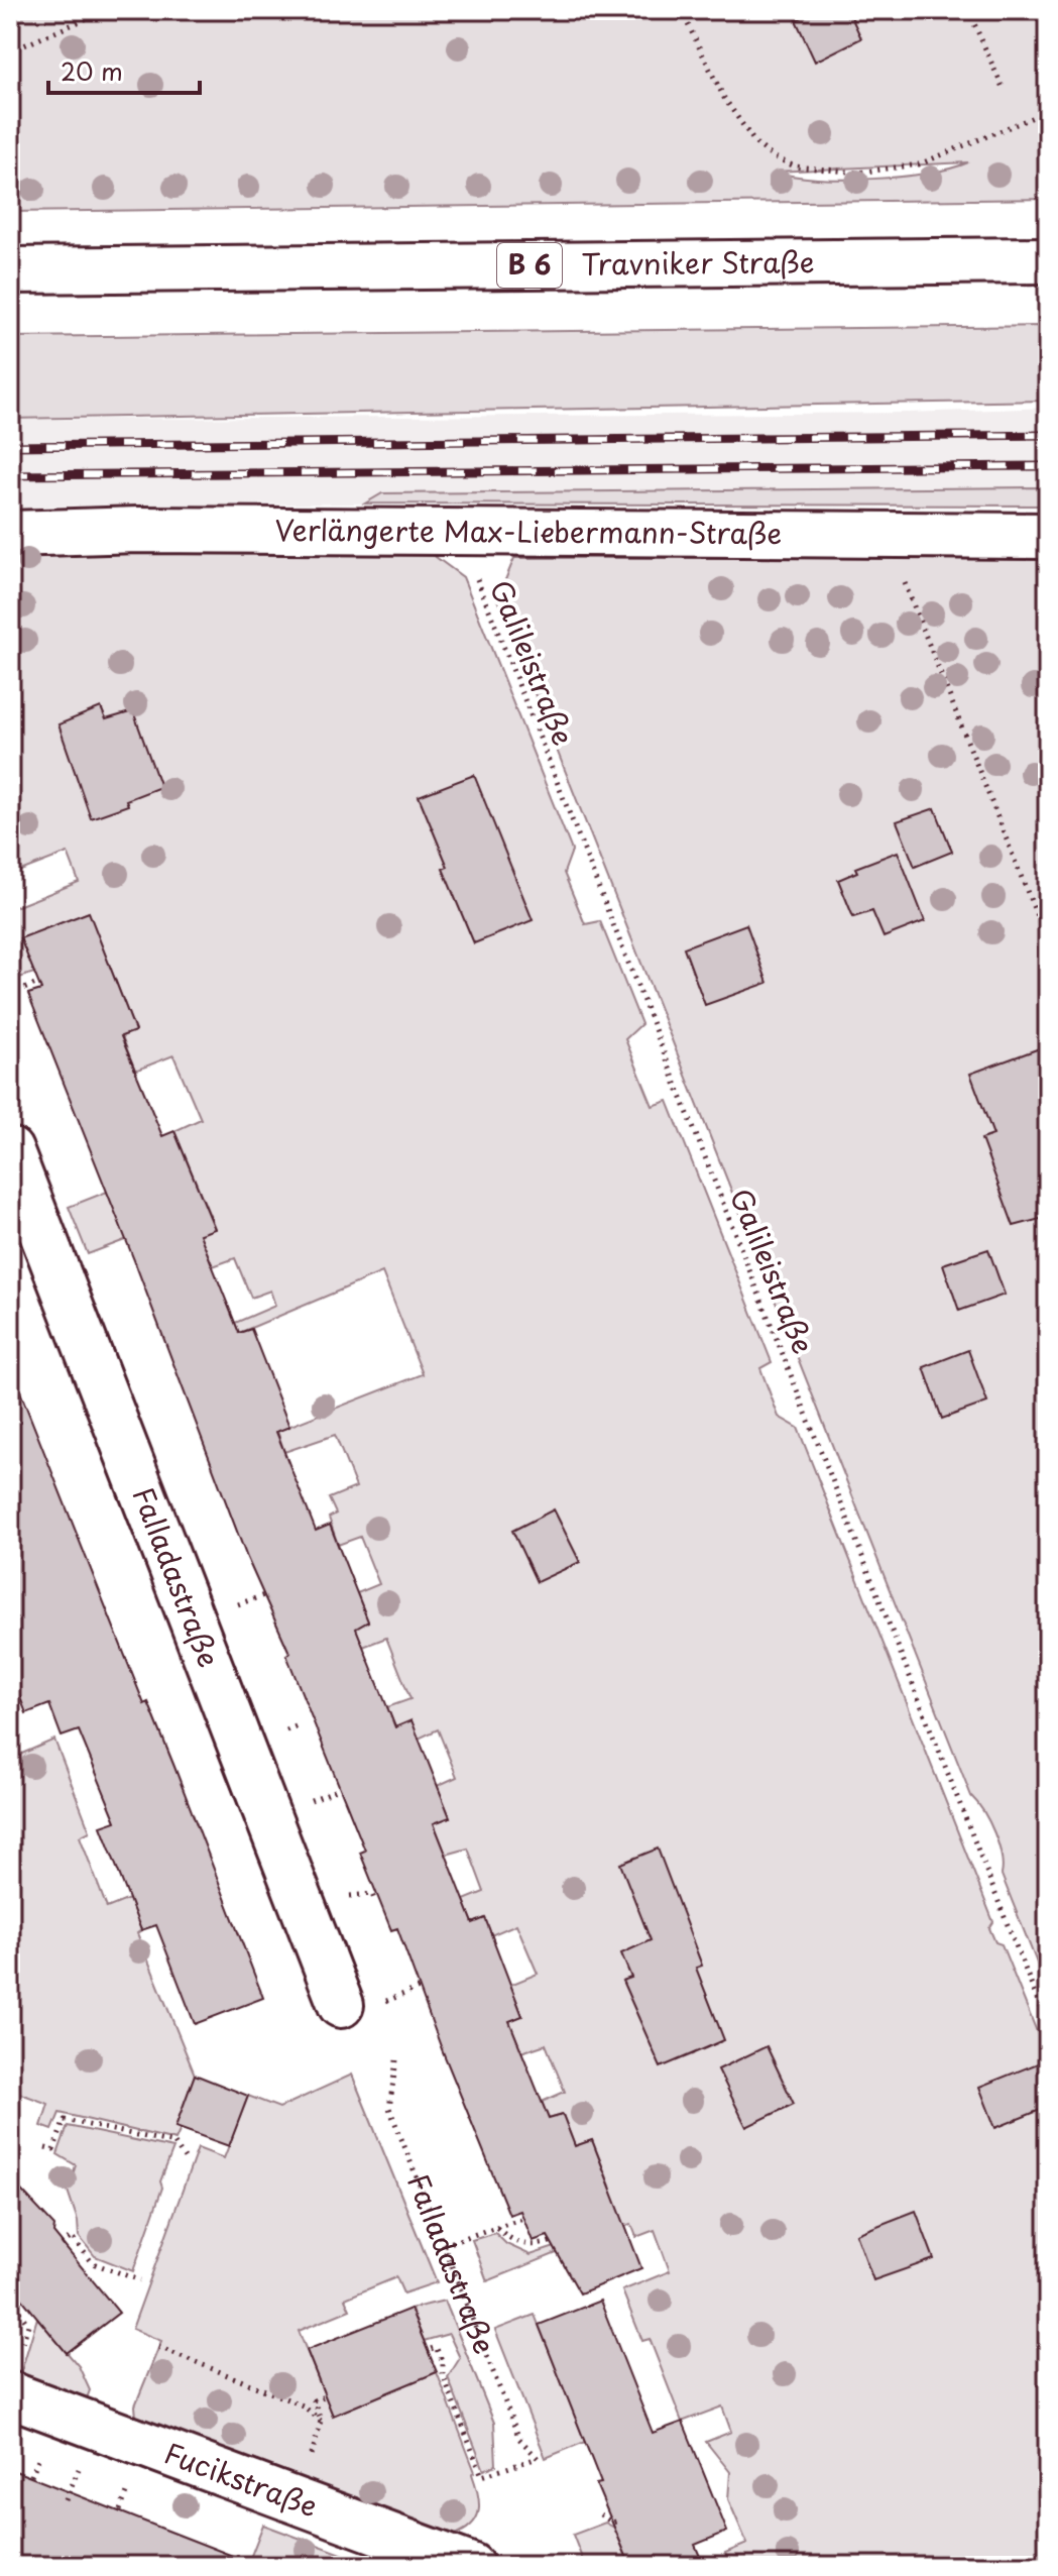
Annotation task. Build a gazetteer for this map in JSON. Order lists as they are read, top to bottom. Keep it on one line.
{"streets":{"street":["Travniker Straße","B 6","Verlängerte Max-Liebermann-Straße","Falladastraße","Fucikstraße"],"path":["Galileistraße"]},"crossings":[["Verlängerte Max-Liebermann-Straße","Galileistraße"]],"scale_bar":"20 m"}
